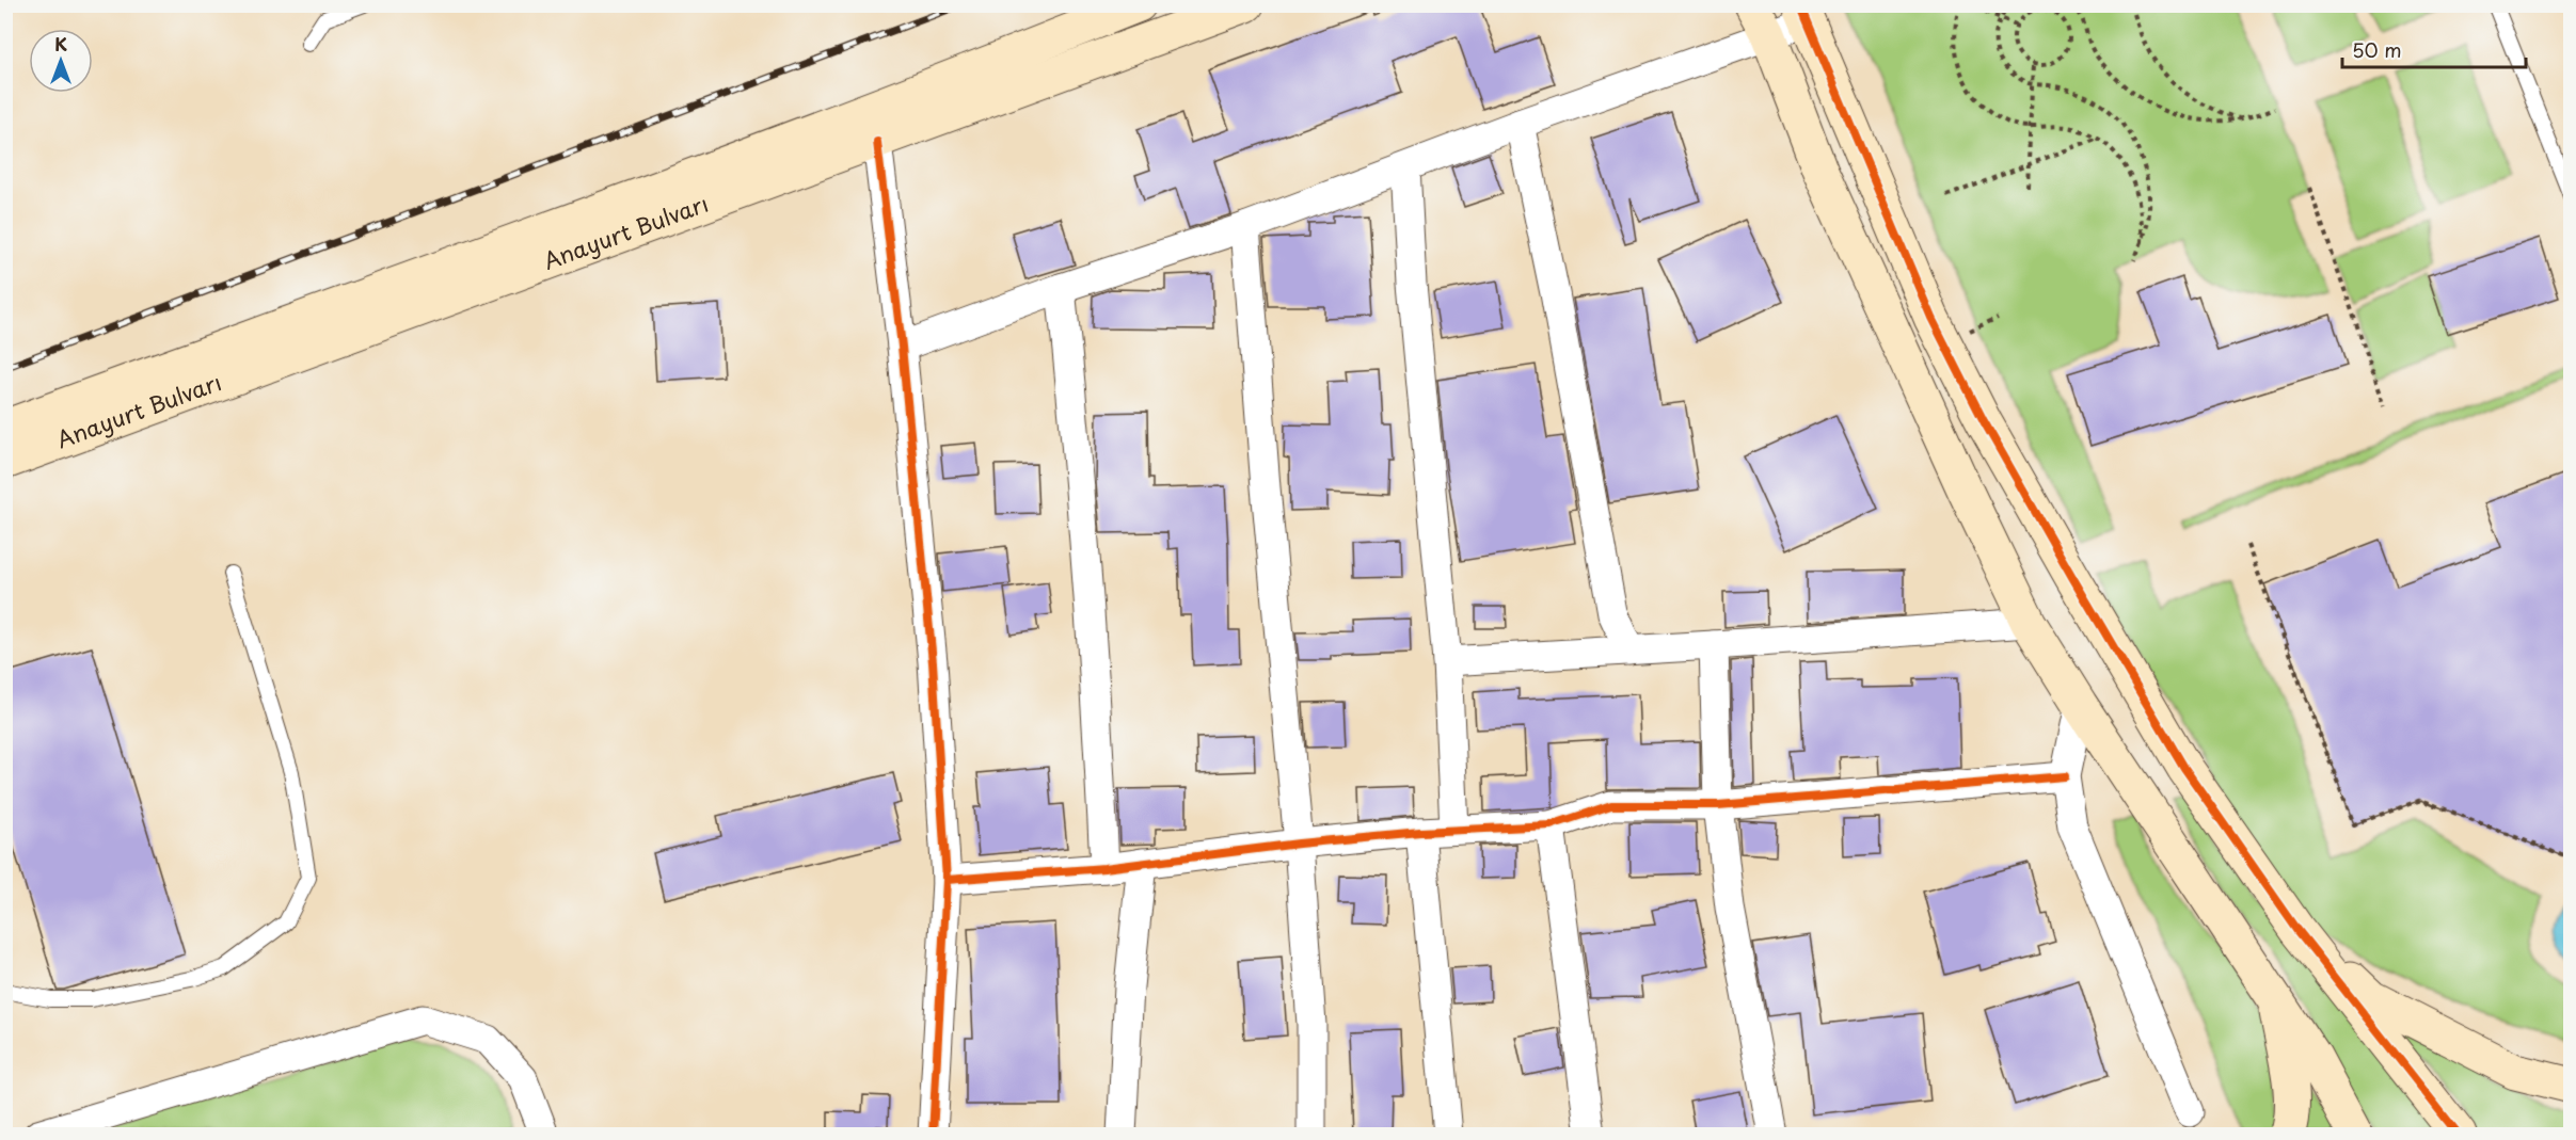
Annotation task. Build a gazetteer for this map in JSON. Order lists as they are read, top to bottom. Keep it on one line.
{"streets":{"street":["Anayurt Bulvarı"]},"scale_bar":"50 m","north":"top"}
